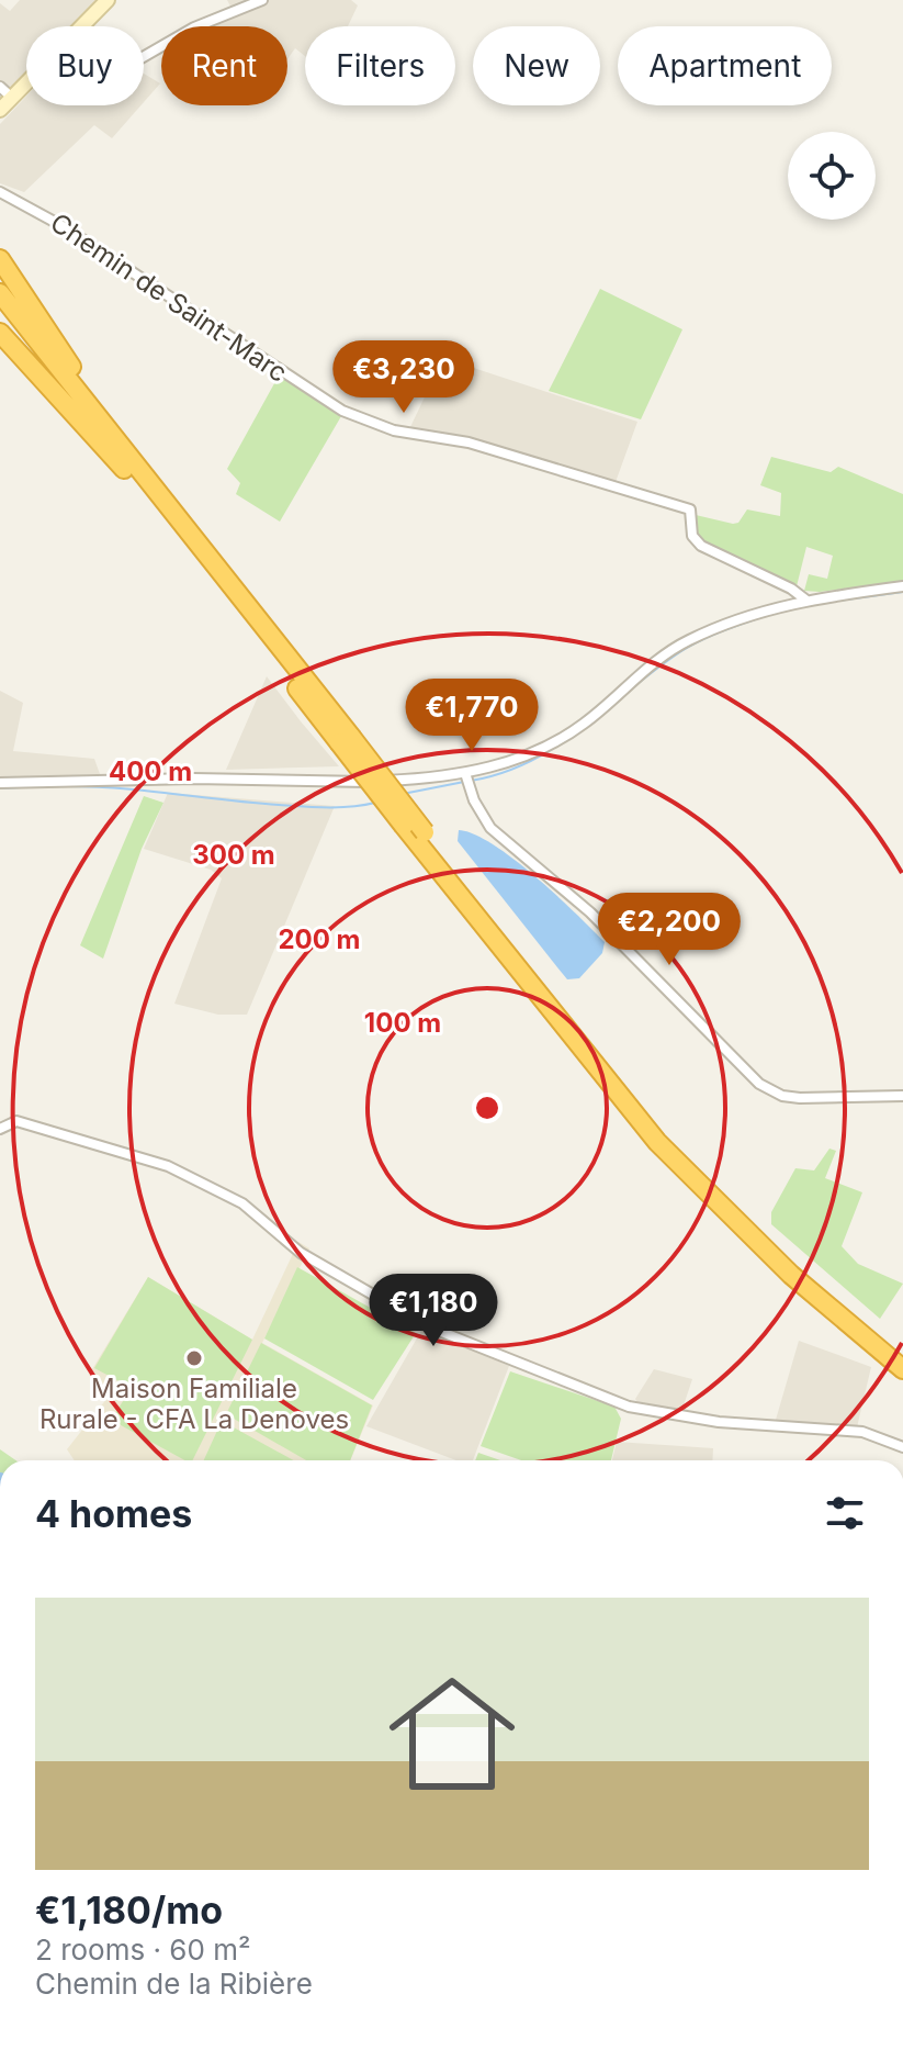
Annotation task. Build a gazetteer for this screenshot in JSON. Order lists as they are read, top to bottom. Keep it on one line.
{"streets":{"street":["Chemin de Saint-Marc"]},"places":["Maison Familiale Rurale - CFA La Denoves"],"page":{"chip":["Buy","Rent","Filters","New","Apartment"],"price":["€3,230","€1,770","€2,200","€1,180"],"heading":"4 homes","list":[{"name":"€1,180/mo","note":"2 rooms · 60 m² · Chemin de la Ribière"}]},"rings":["400 m","300 m","200 m","100 m"]}
